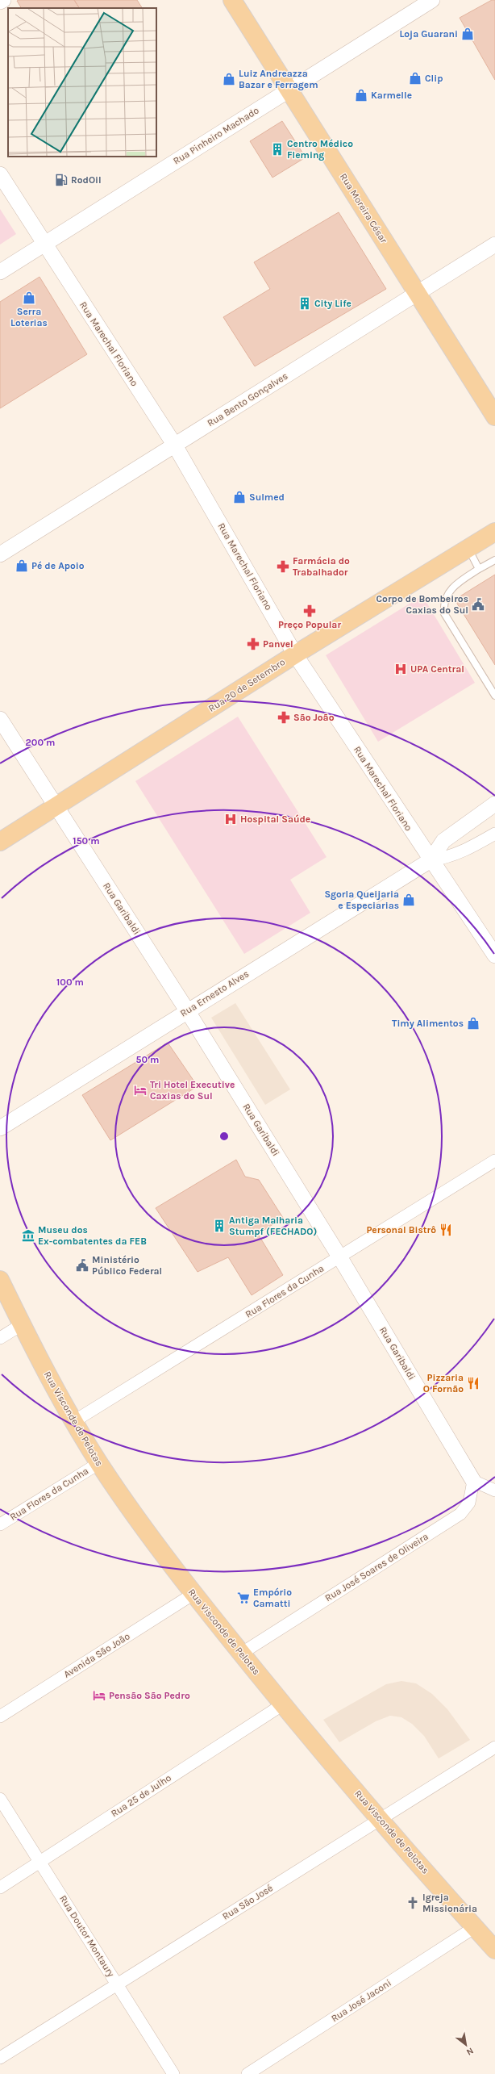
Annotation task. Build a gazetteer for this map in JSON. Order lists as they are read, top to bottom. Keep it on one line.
{"streets":{"main road":["Rua Moreira César","Rua 20 de Setembro","Rua Visconde de Pelotas"],"street":["Rua Pinheiro Machado","Rua Marechal Floriano","Rua Bento Gonçalves","Rua Garibaldi","Rua Ernesto Alves","Rua Flores da Cunha","Rua José Soares de Oliveira","Avenida São João","Rua 25 de Julho","Rua São José","Rua Doutor Montaury","Rua José Jaconi"]},"crossings":[["Rua Pinheiro Machado","Rua Moreira César"],["Rua Pinheiro Machado","Rua Marechal Floriano"],["Rua Moreira César","Rua Bento Gonçalves"],["Rua Marechal Floriano","Rua Bento Gonçalves"],["Rua Marechal Floriano","Rua 20 de Setembro"],["Rua Marechal Floriano","Rua Ernesto Alves"],["Rua 20 de Setembro","Rua Garibaldi"],["Rua Garibaldi","Rua Ernesto Alves"],["Rua Garibaldi","Rua Flores da Cunha"],["Rua Garibaldi","Rua José Soares de Oliveira"],["Rua Flores da Cunha","Rua Visconde de Pelotas"],["Rua Visconde de Pelotas","Rua José Soares de Oliveira"],["Rua Visconde de Pelotas","Avenida São João"],["Rua Visconde de Pelotas","Rua 25 de Julho"],["Rua Visconde de Pelotas","Rua São José"],["Rua Visconde de Pelotas","Rua José Jaconi"],["Rua 25 de Julho","Rua Doutor Montaury"],["Rua São José","Rua Doutor Montaury"]],"places":{"shop":["Loja Guarani","Clip","Luiz Andreazza Bazar e Ferragem","Karmelle","Serra Loterias","Sulmed","Pé de Apoio","Sgorla Queijaria e Especiarias","Timy Alimentos"],"building":["Centro Médico Fleming","City Life","Antiga Malharia Stumpf (FECHADO)"],"fuel station":["RodOil"],"pharmacy":["Farmácia do Trabalhador","Preço Popular","Panvel","São João"],"public building":["Corpo de Bombeiros Caxias do Sul","Ministério Público Federal"],"hospital":["UPA Central","Hospital Saúde"],"hotel":["Tri Hotel Executive Caxias do Sul","Pensão São Pedro"],"restaurant":["Personal Bistrô","Pizzaria O Fornão"],"museum":["Museu dos Ex-combatentes da FEB"],"supermarket":["Empório Camatti"],"church":["Igreja Missionária"]},"north":"bottom right","rings":["200 m","150 m","100 m","50 m"]}
